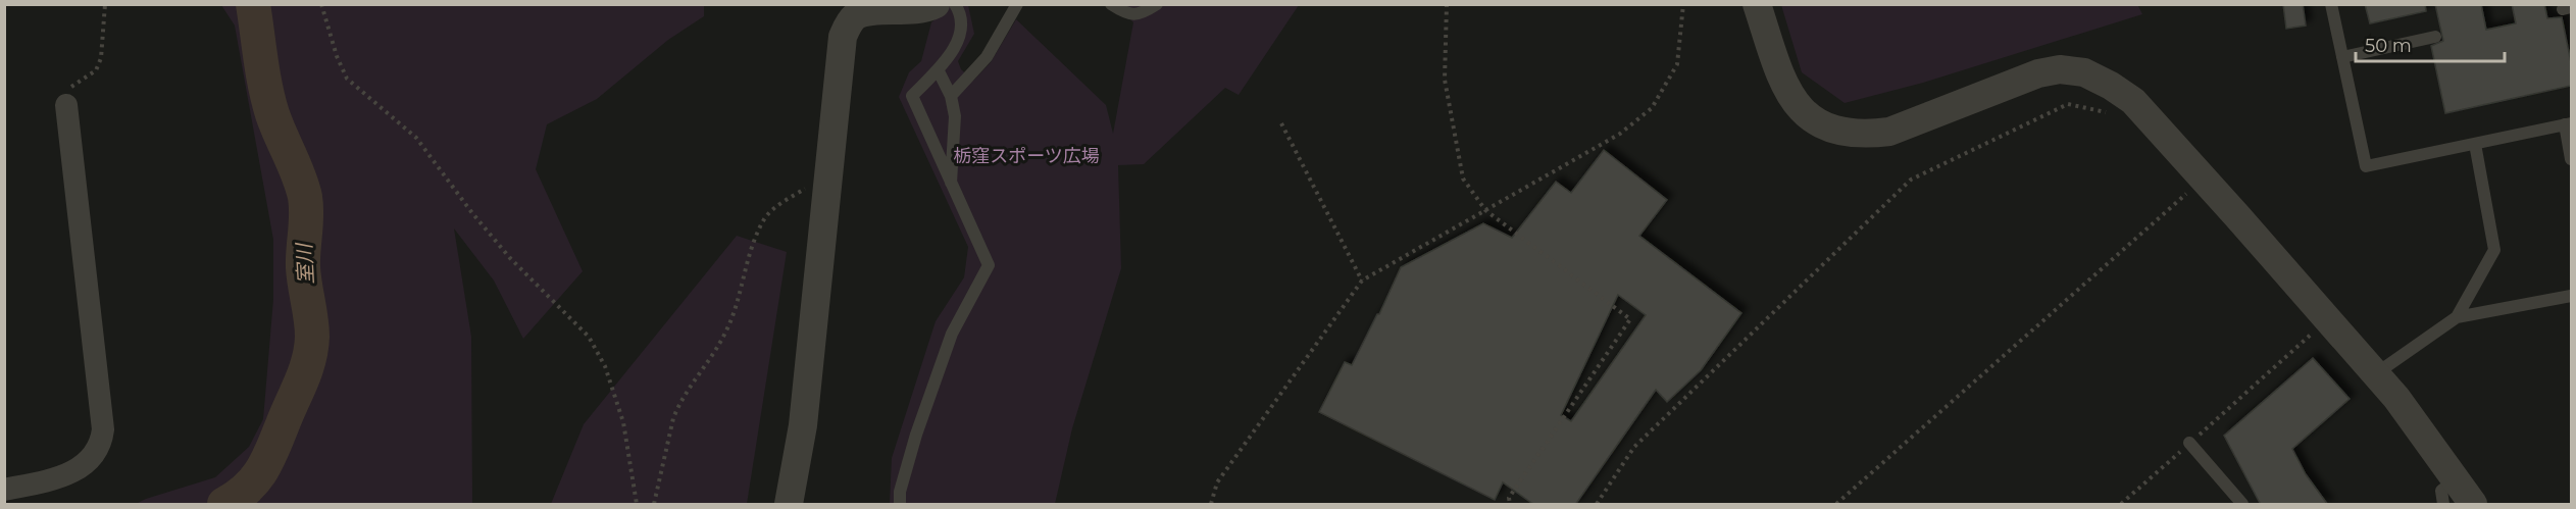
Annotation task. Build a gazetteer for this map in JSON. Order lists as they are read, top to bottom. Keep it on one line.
{"water":["室川"],"parks":["栃窪スポーツ広場"],"scale_bar":"50 m"}
